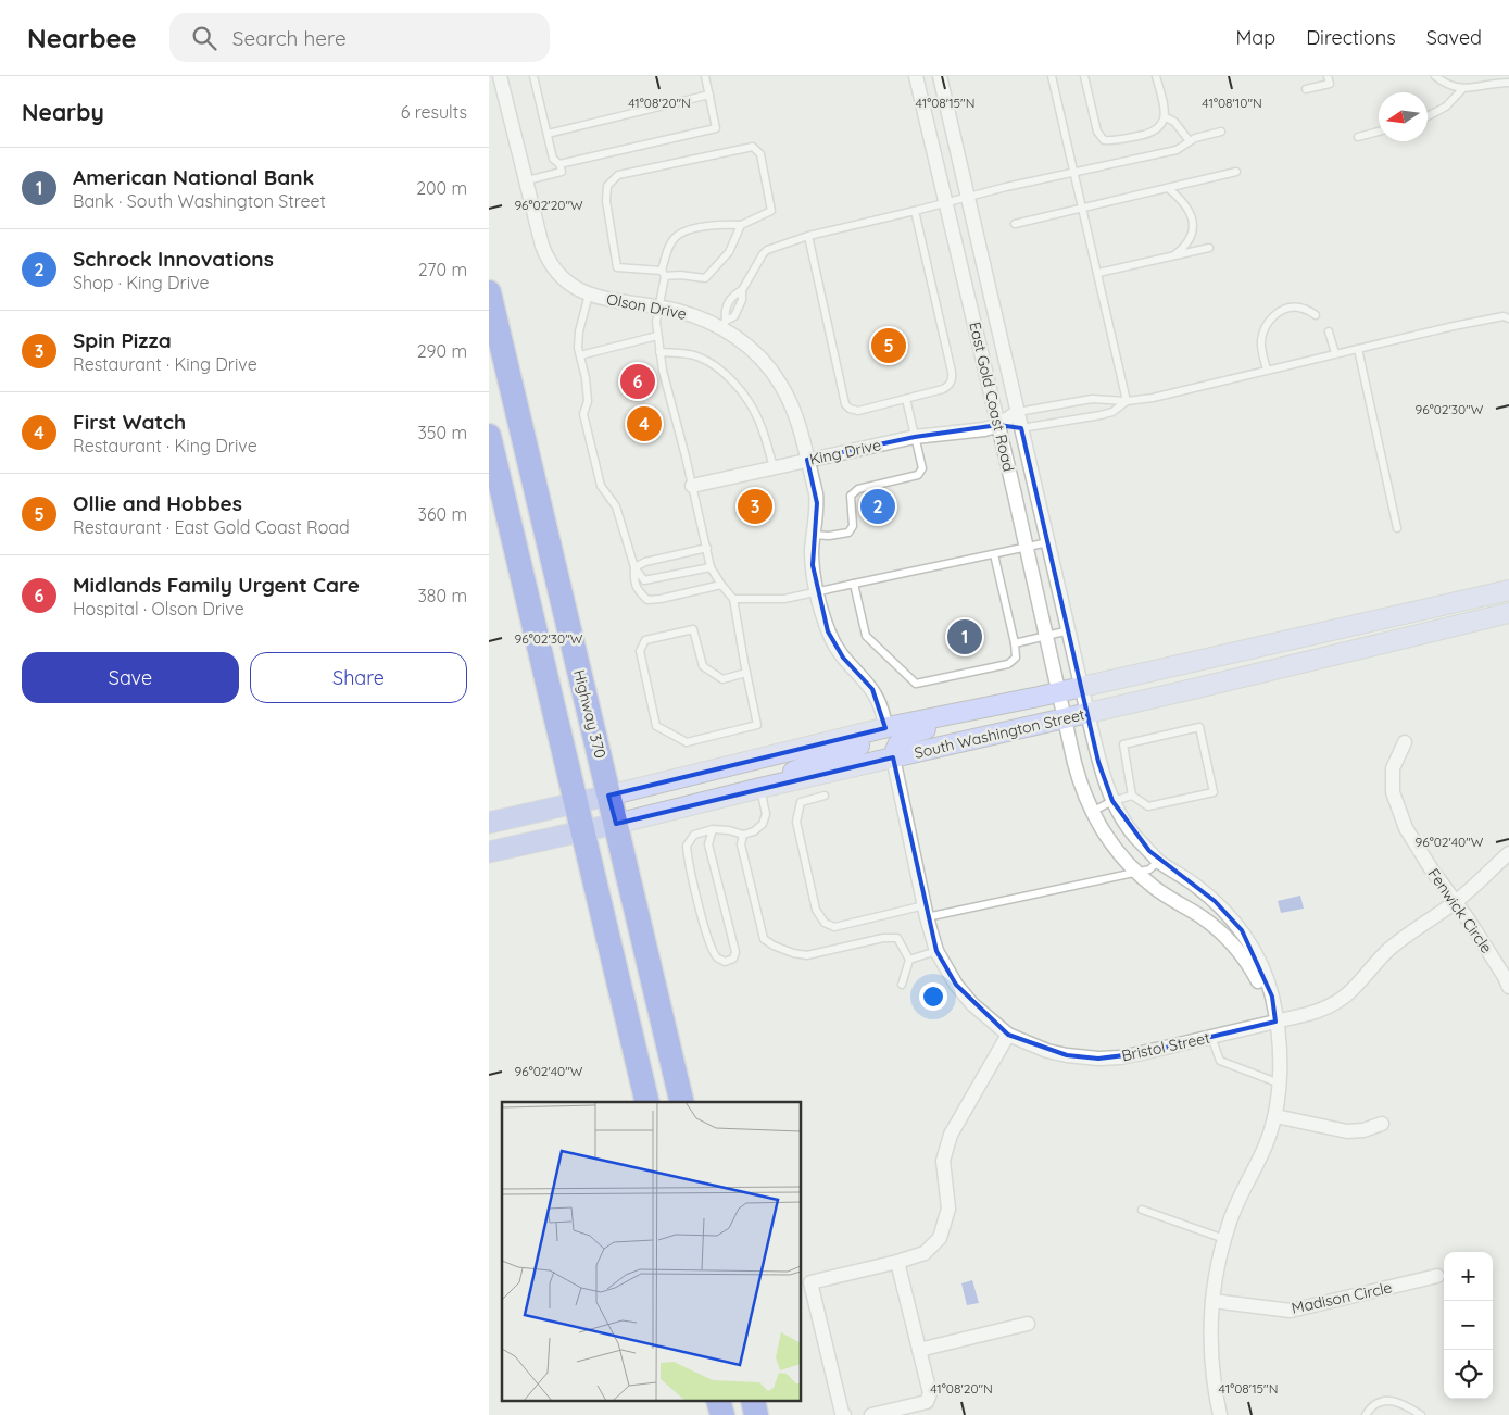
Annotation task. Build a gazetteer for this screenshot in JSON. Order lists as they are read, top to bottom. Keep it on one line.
{"streets":{"highway":["Highway 370"],"main road":["South Washington Street"],"street":["Olson Drive","East Gold Coast Road","King Drive","Fenwick Circle","Bristol Street","Madison Circle"]},"crossings":[["Olson Drive","King Drive"],["Olson Drive","South Washington Street"],["East Gold Coast Road","King Drive"],["East Gold Coast Road","South Washington Street"],["East Gold Coast Road","Bristol Street"],["Highway 370","South Washington Street"],["South Washington Street","Bristol Street"],["Fenwick Circle","Bristol Street"]],"north":"left","page":{"header":"Nearbee","search":"Search here","nav":["Map","Directions","Saved"],"heading":["Nearby","6 results"],"list":[{"mark":"1","name":"American National Bank","note":"Bank · South Washington Street","value":"200 m"},{"mark":"2","name":"Schrock Innovations","note":"Shop · King Drive","value":"270 m"},{"mark":"3","name":"Spin Pizza","note":"Restaurant · King Drive","value":"290 m"},{"mark":"4","name":"First Watch","note":"Restaurant · King Drive","value":"350 m"},{"mark":"5","name":"Ollie and Hobbes","note":"Restaurant · East Gold Coast Road","value":"360 m"},{"mark":"6","name":"Midlands Family Urgent Care","note":"Hospital · Olson Drive","value":"380 m"}],"pins":["5","6","4","2","3","1"],"buttons":["Save","Share"],"map_buttons":["+","−"]},"coordinates":["41°08'20\"N","41°08'15\"N","41°08'10\"N","96°02'20\"W","96°02'30\"W","96°02'40\"W"]}
